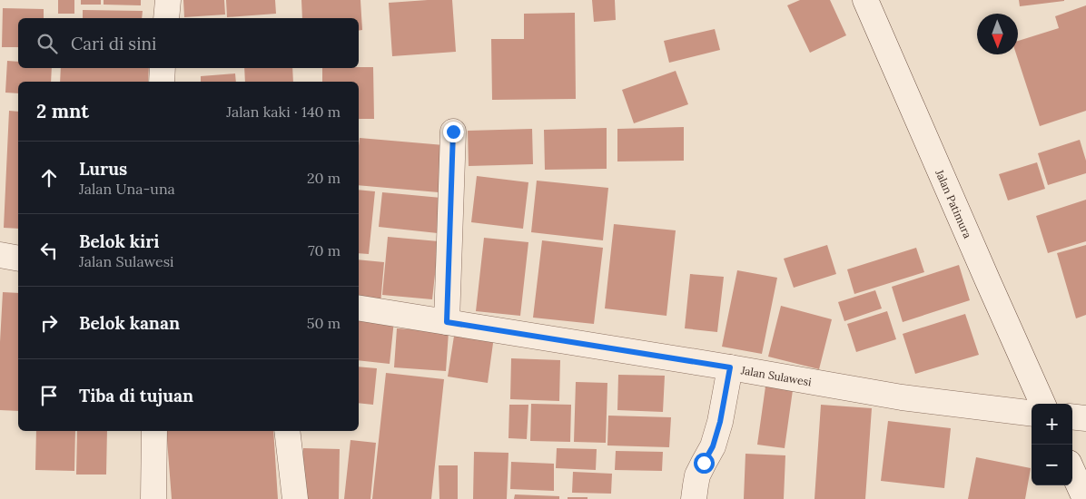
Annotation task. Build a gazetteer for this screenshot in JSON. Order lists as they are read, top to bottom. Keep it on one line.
{"streets":{"street":["Jalan Patimura","Jalan Sulawesi"]},"north":"bottom","page":{"search":"Cari di sini","heading":["2 mnt","Jalan kaki · 140 m"],"list":[["Lurus","Jalan Una-una","20 m"],["Belok kiri","Jalan Sulawesi","70 m"],["Belok kanan","50 m"],"Tiba di tujuan"],"map_buttons":["+","−"]}}
